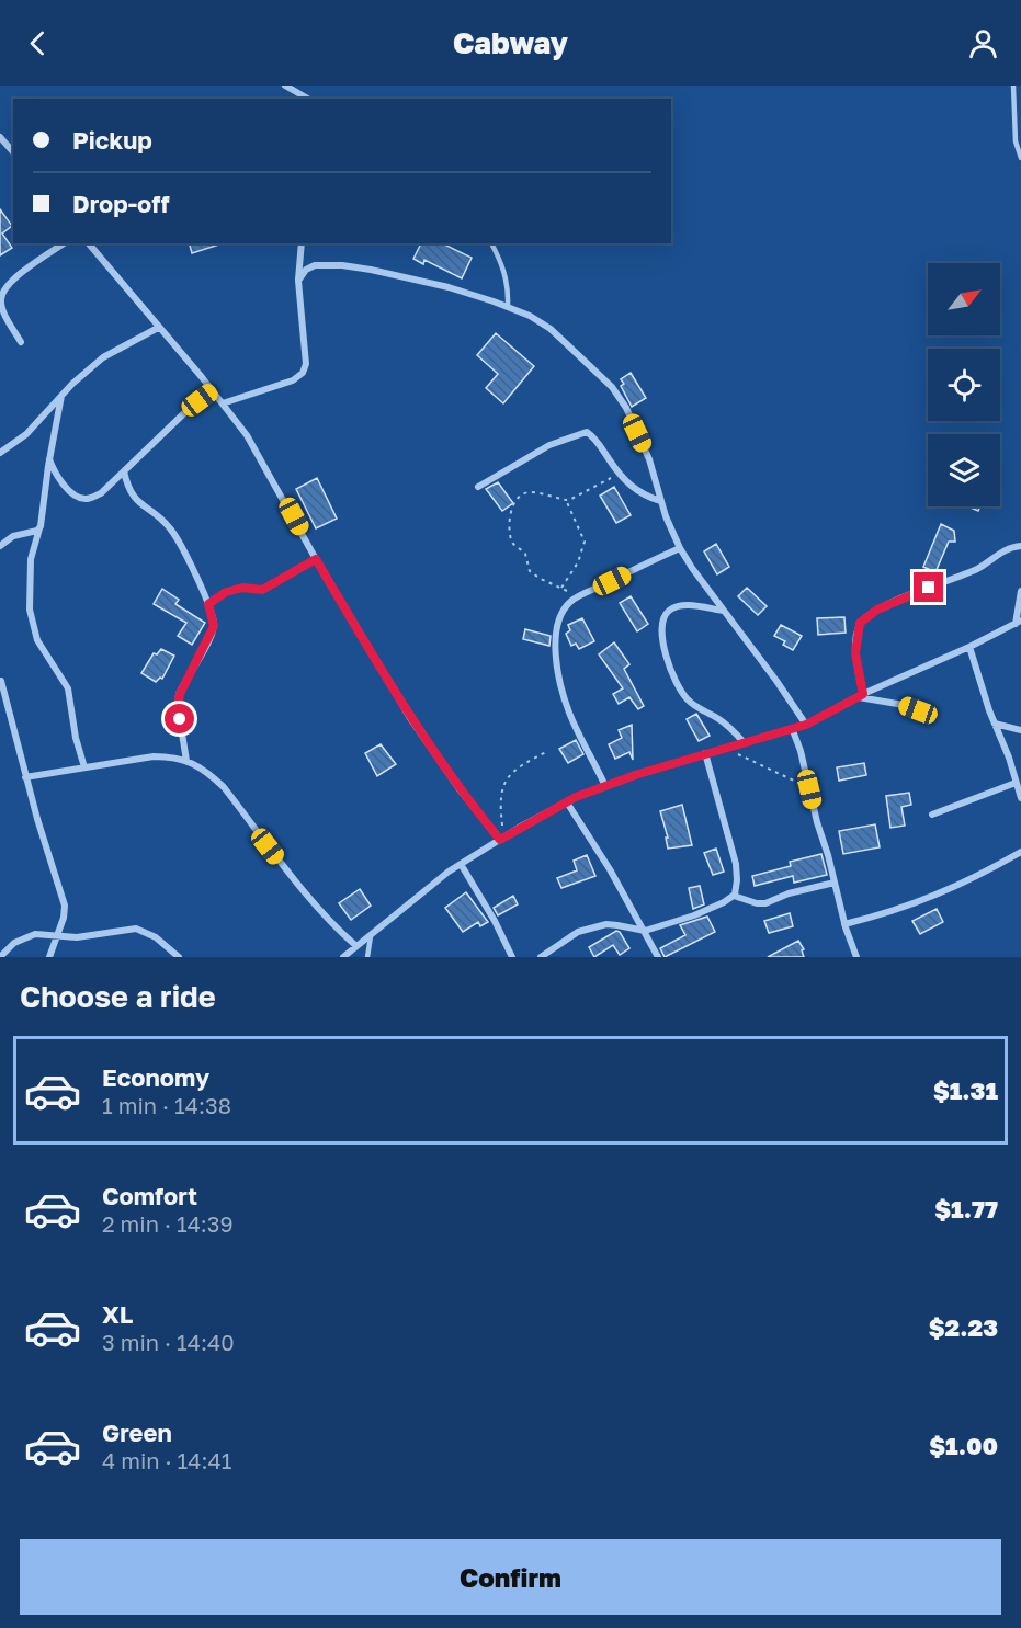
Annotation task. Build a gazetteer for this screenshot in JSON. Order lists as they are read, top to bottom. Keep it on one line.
{"north":"top right","page":{"header":"Cabway","banner":["Pickup","Drop-off"],"heading":"Choose a ride","list":[{"name":"Economy","note":"1 min · 14:38","value":"$1.31"},{"name":"Comfort","note":"2 min · 14:39","value":"$1.77"},{"name":"XL","note":"3 min · 14:40","value":"$2.23"},{"name":"Green","note":"4 min · 14:41","value":"$1.00"}],"buttons":"Confirm"}}
